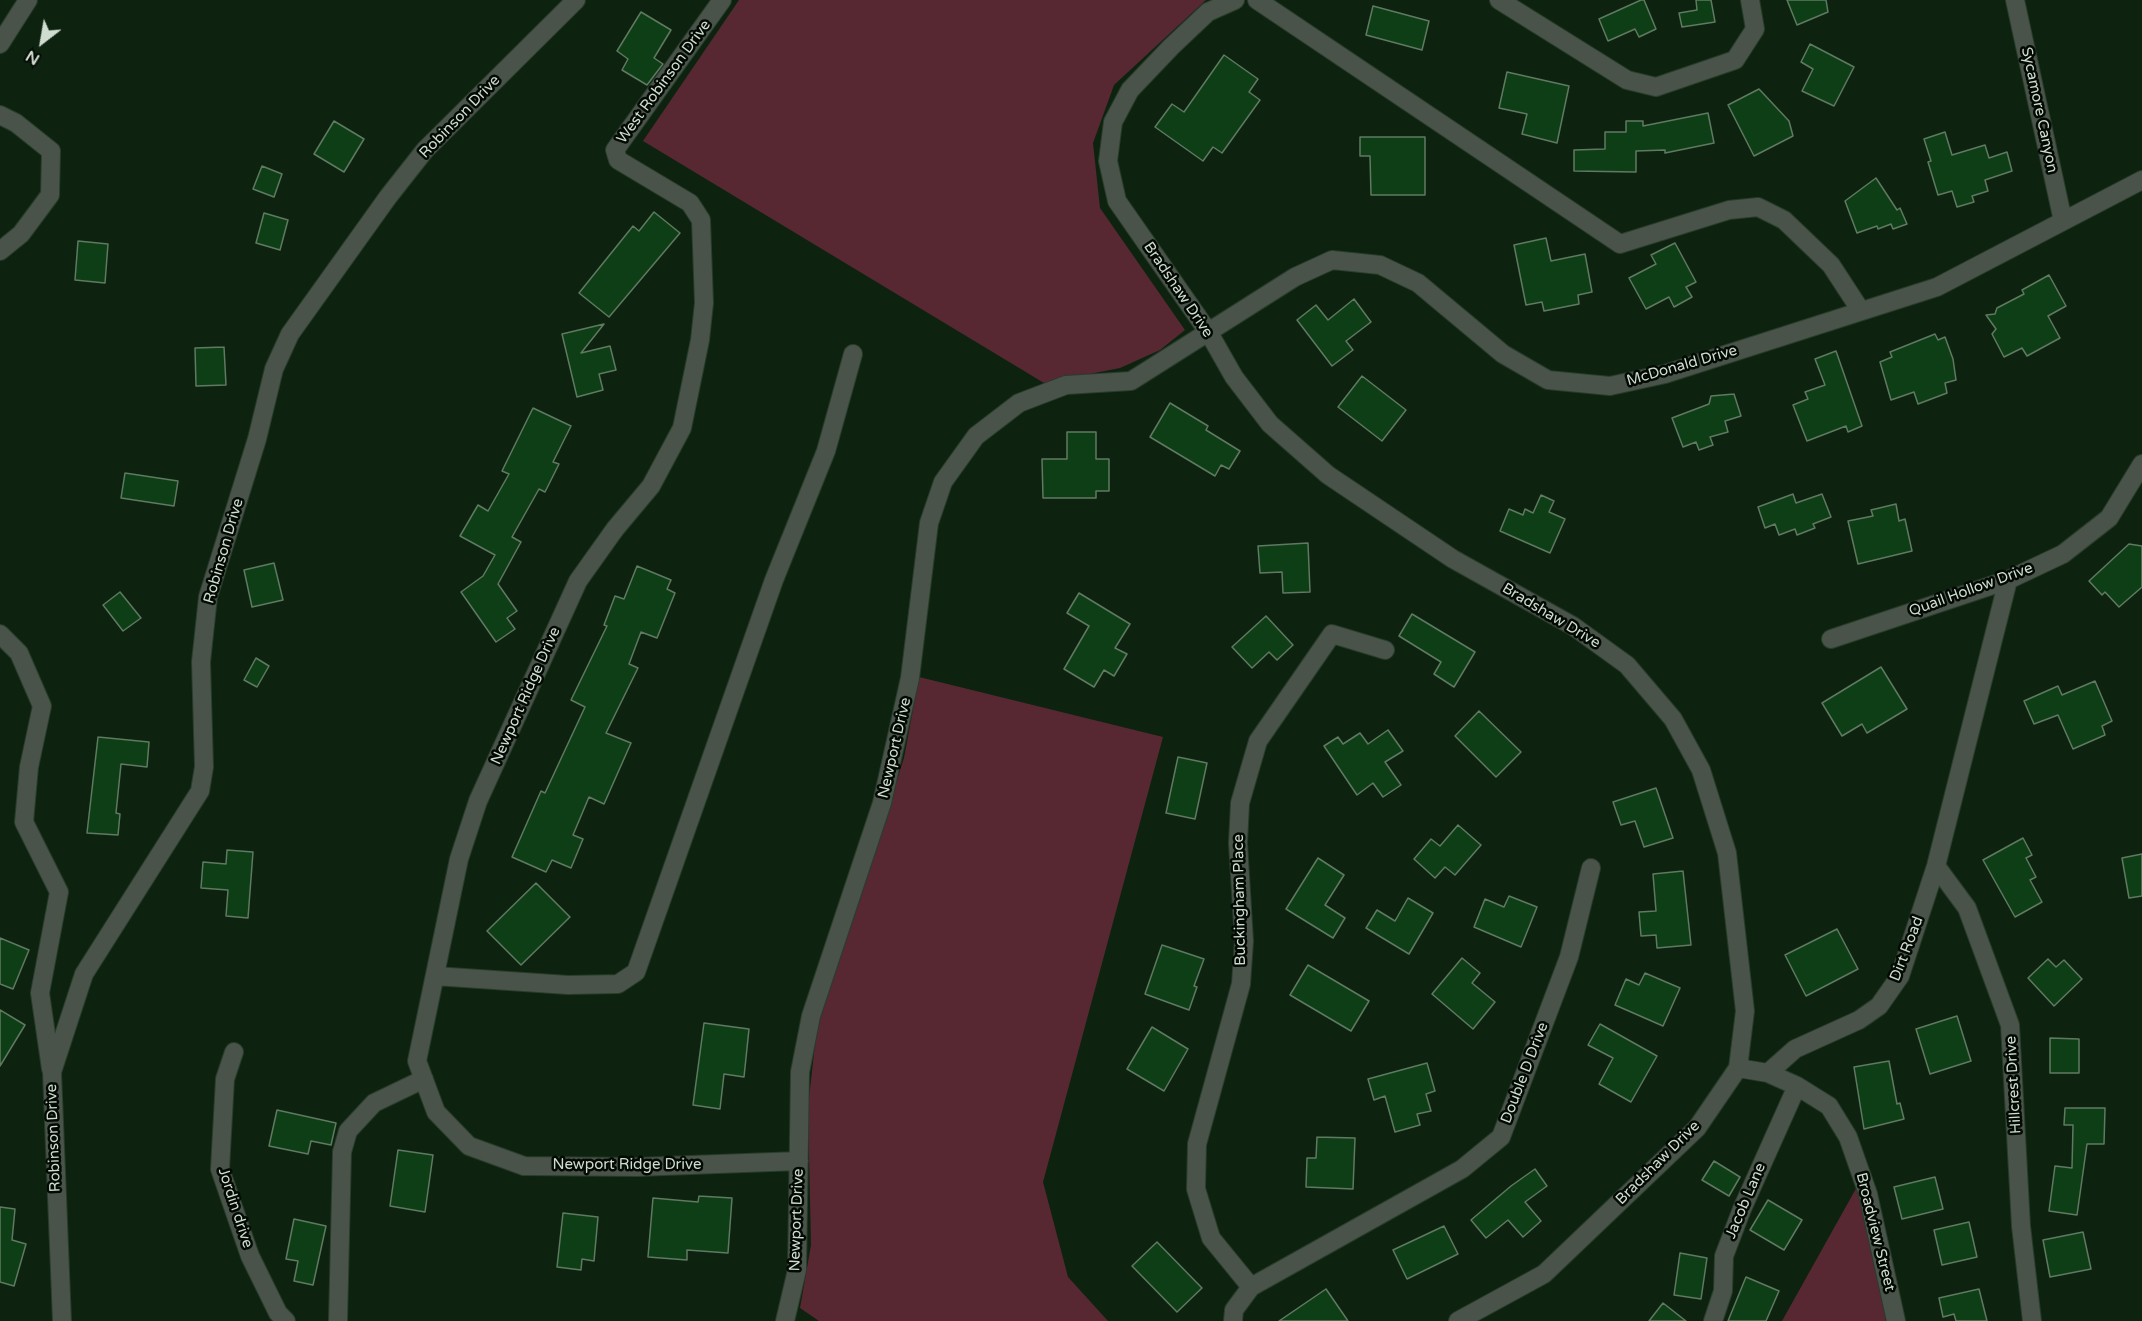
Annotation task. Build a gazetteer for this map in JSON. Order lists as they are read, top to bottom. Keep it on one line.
{"streets":{"street":["West Robinson Drive","Sycamore Canyon","Robinson Drive","Bradshaw Drive","McDonald Drive","Quail Hollow Drive","Newport Ridge Drive","Newport Drive","Buckingham Place","Dirt Road","Double D Drive","Hillcrest Drive","Jacob Lane","Jordin drive","Broadview Street"]},"crossings":[["West Robinson Drive","Newport Ridge Drive"],["Sycamore Canyon","McDonald Drive"],["Bradshaw Drive","McDonald Drive"],["Bradshaw Drive","Newport Drive"],["Bradshaw Drive","Broadview Street"],["McDonald Drive","Newport Drive"],["Quail Hollow Drive","Dirt Road"],["Newport Ridge Drive","Newport Drive"],["Buckingham Place","Double D Drive"],["Dirt Road","Hillcrest Drive"],["Dirt Road","Broadview Street"],["Jacob Lane","Broadview Street"]],"north":"bottom left"}
